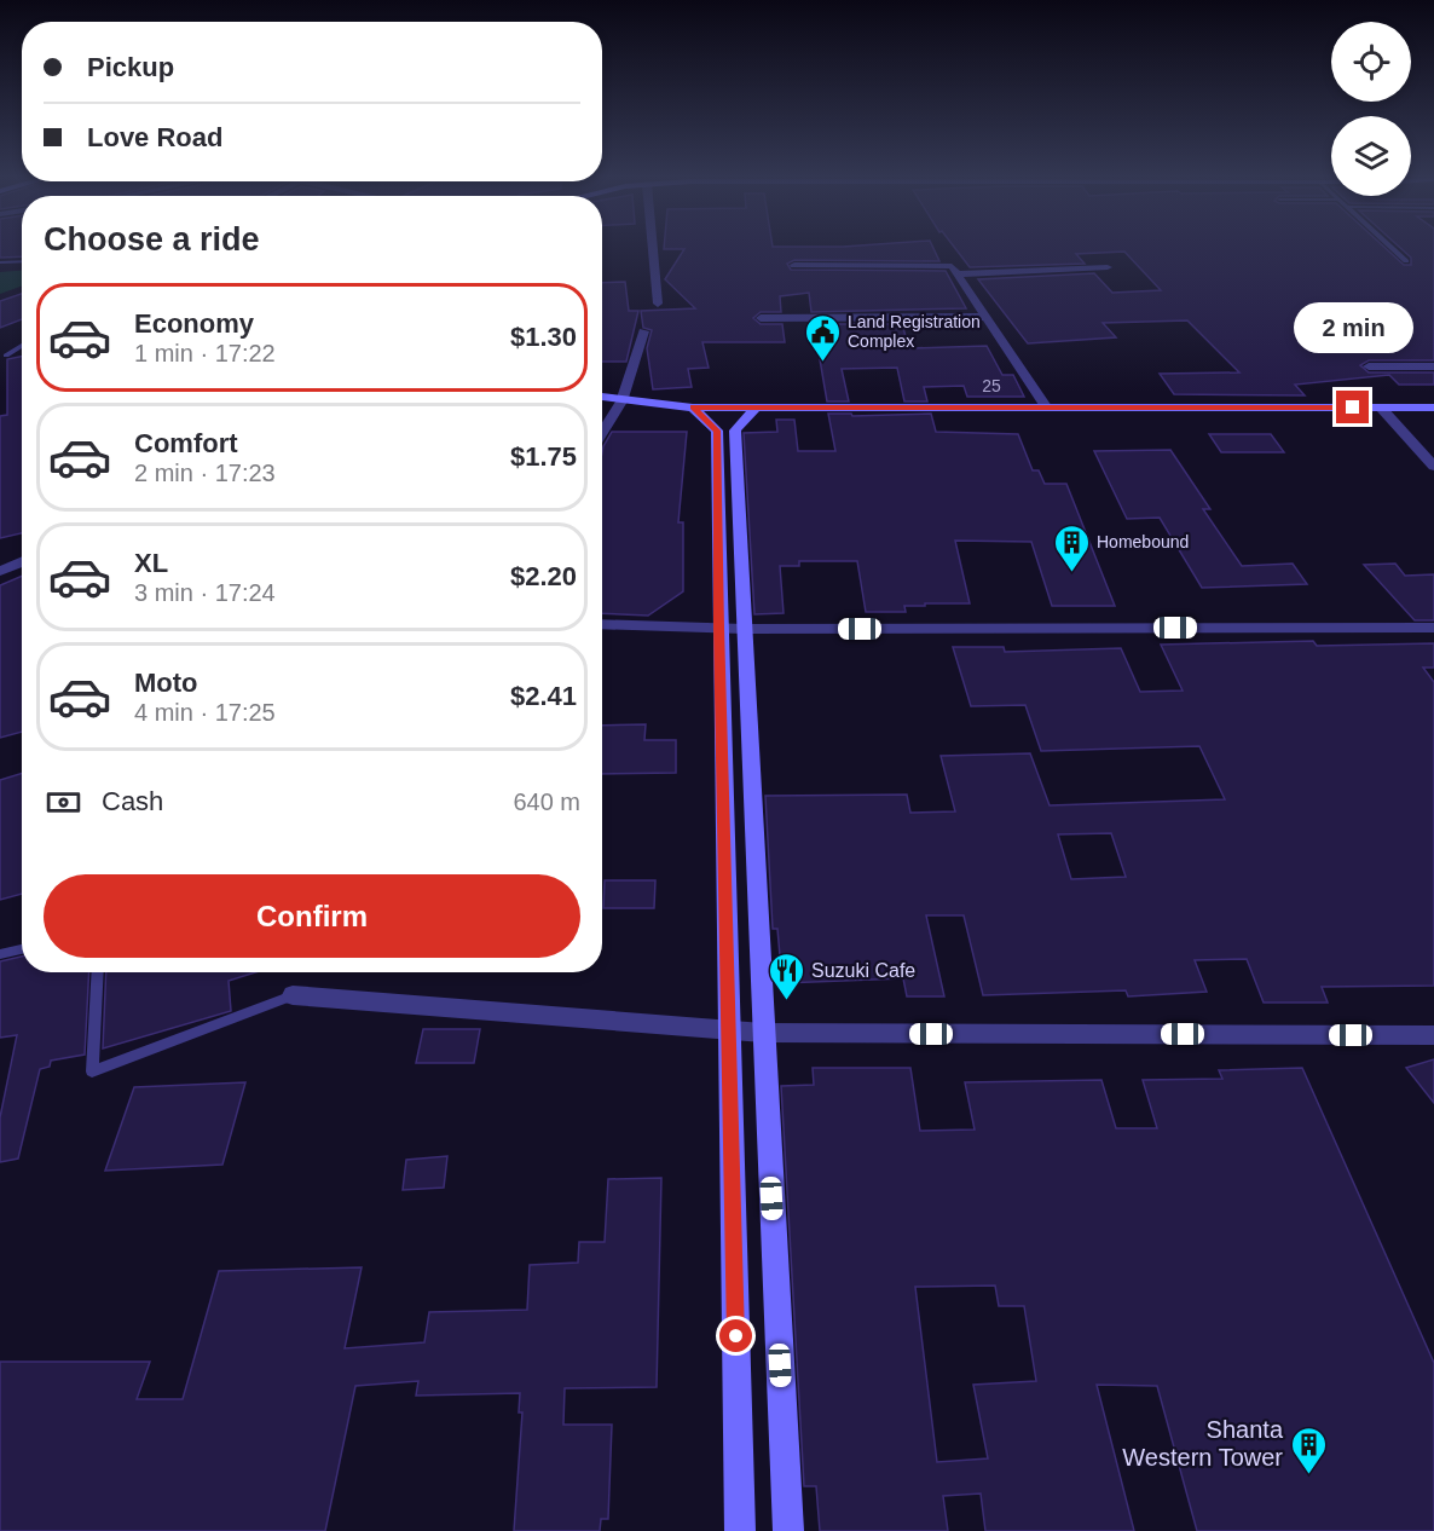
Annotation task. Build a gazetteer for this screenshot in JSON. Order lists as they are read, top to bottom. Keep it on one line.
{"places":{"public building":["Land Registration Complex"],"building":["Homebound","Shanta Western Tower"],"restaurant":["Suzuki Cafe"]},"house_numbers":["25"],"page":{"banner":["Pickup","Love Road"],"heading":"Choose a ride","list":[{"name":"Economy","note":"1 min · 17:22","value":"$1.30"},{"name":"Comfort","note":"2 min · 17:23","value":"$1.75"},{"name":"XL","note":"3 min · 17:24","value":"$2.20"},{"name":"Moto","note":"4 min · 17:25","value":"$2.41"}],"bubble":"2 min","pay":["Cash","640 m"],"buttons":"Confirm"}}
